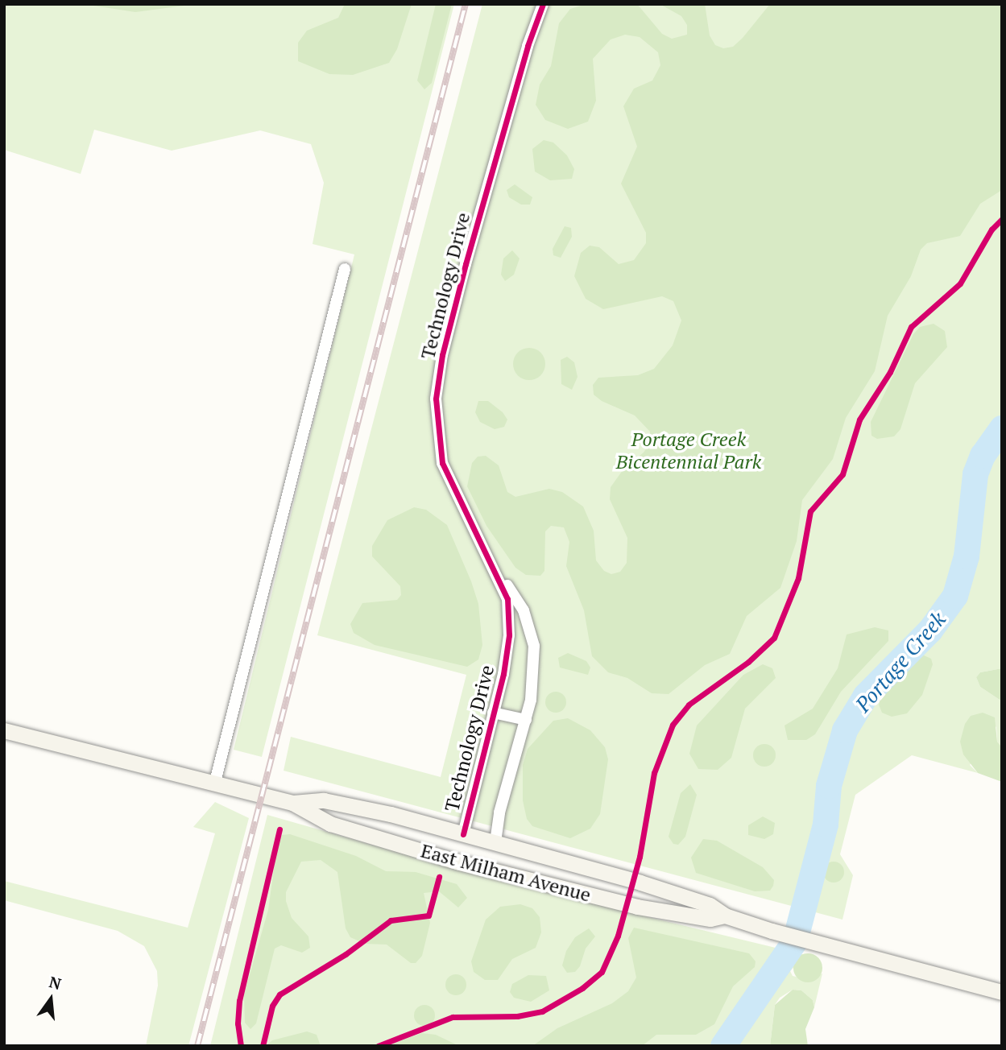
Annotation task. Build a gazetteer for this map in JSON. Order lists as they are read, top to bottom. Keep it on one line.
{"streets":{"street":["Technology Drive","East Milham Avenue"]},"crossings":[["Technology Drive","East Milham Avenue"]],"water":["Portage Creek"],"parks":["Portage Creek Bicentennial Park"],"north":"top"}
